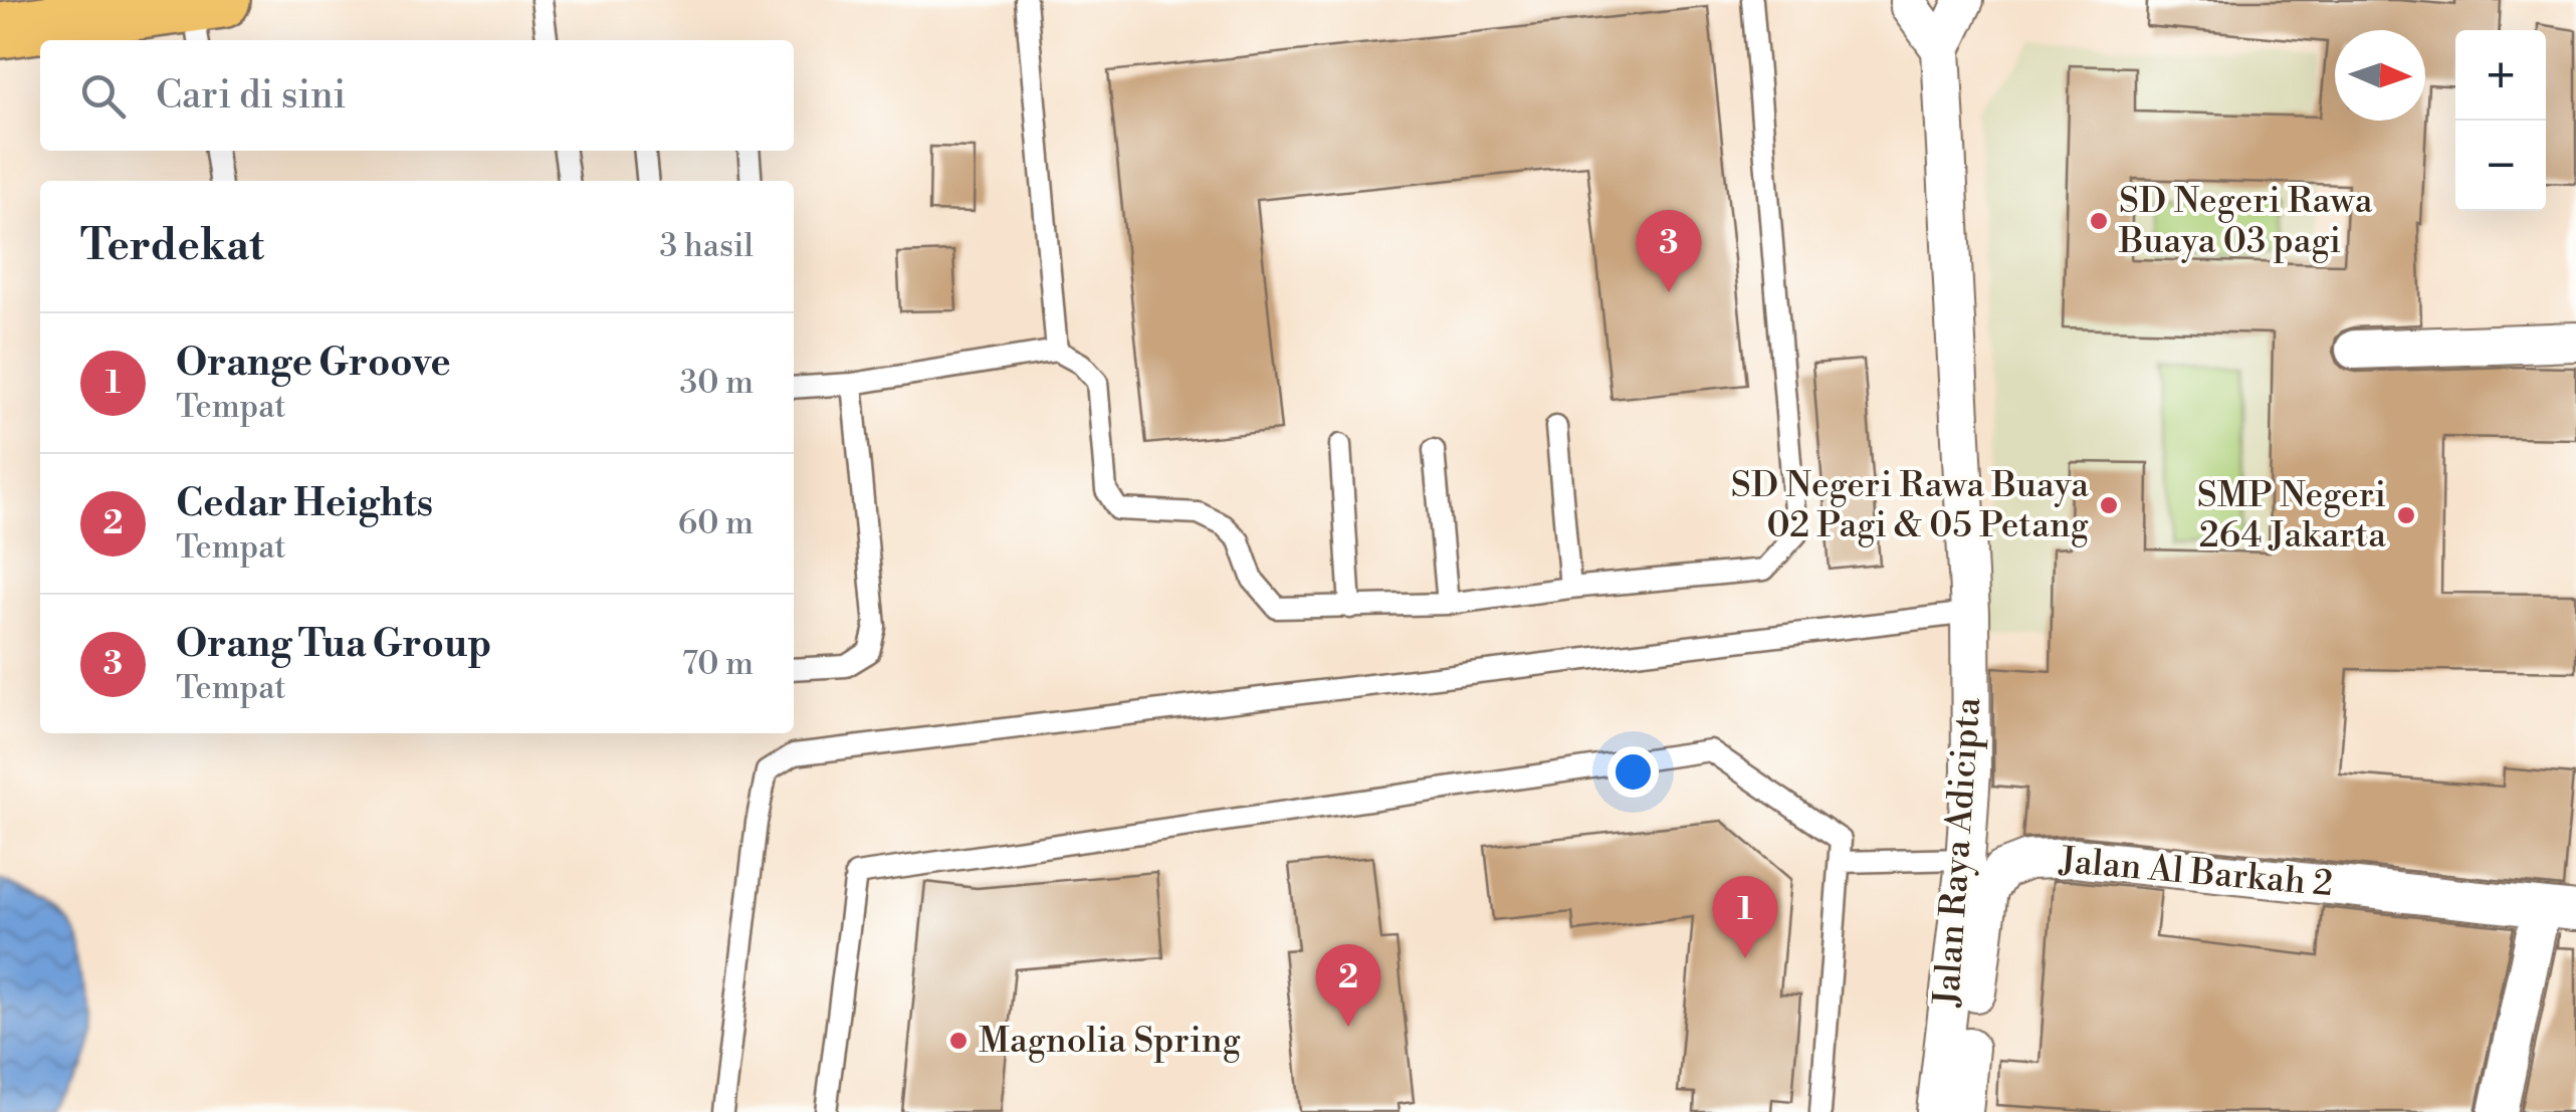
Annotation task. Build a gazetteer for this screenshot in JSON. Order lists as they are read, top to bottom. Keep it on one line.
{"streets":{"street":["Jalan Raya Adicipta","Jalan Al Barkah 2"]},"places":["SD Negeri Rawa Buaya 03 pagi","SD Negeri Rawa Buaya 02 Pagi & 05 Petang","SMP Negeri 264 Jakarta","Magnolia Spring"],"north":"right","page":{"map_buttons":["+","−"],"search":"Cari di sini","heading":["Terdekat","3 hasil"],"pins":["3","1","2"],"list":[{"mark":"1","name":"Orange Groove","note":"Tempat","value":"30 m"},{"mark":"2","name":"Cedar Heights","note":"Tempat","value":"60 m"},{"mark":"3","name":"Orang Tua Group","note":"Tempat","value":"70 m"}]}}
